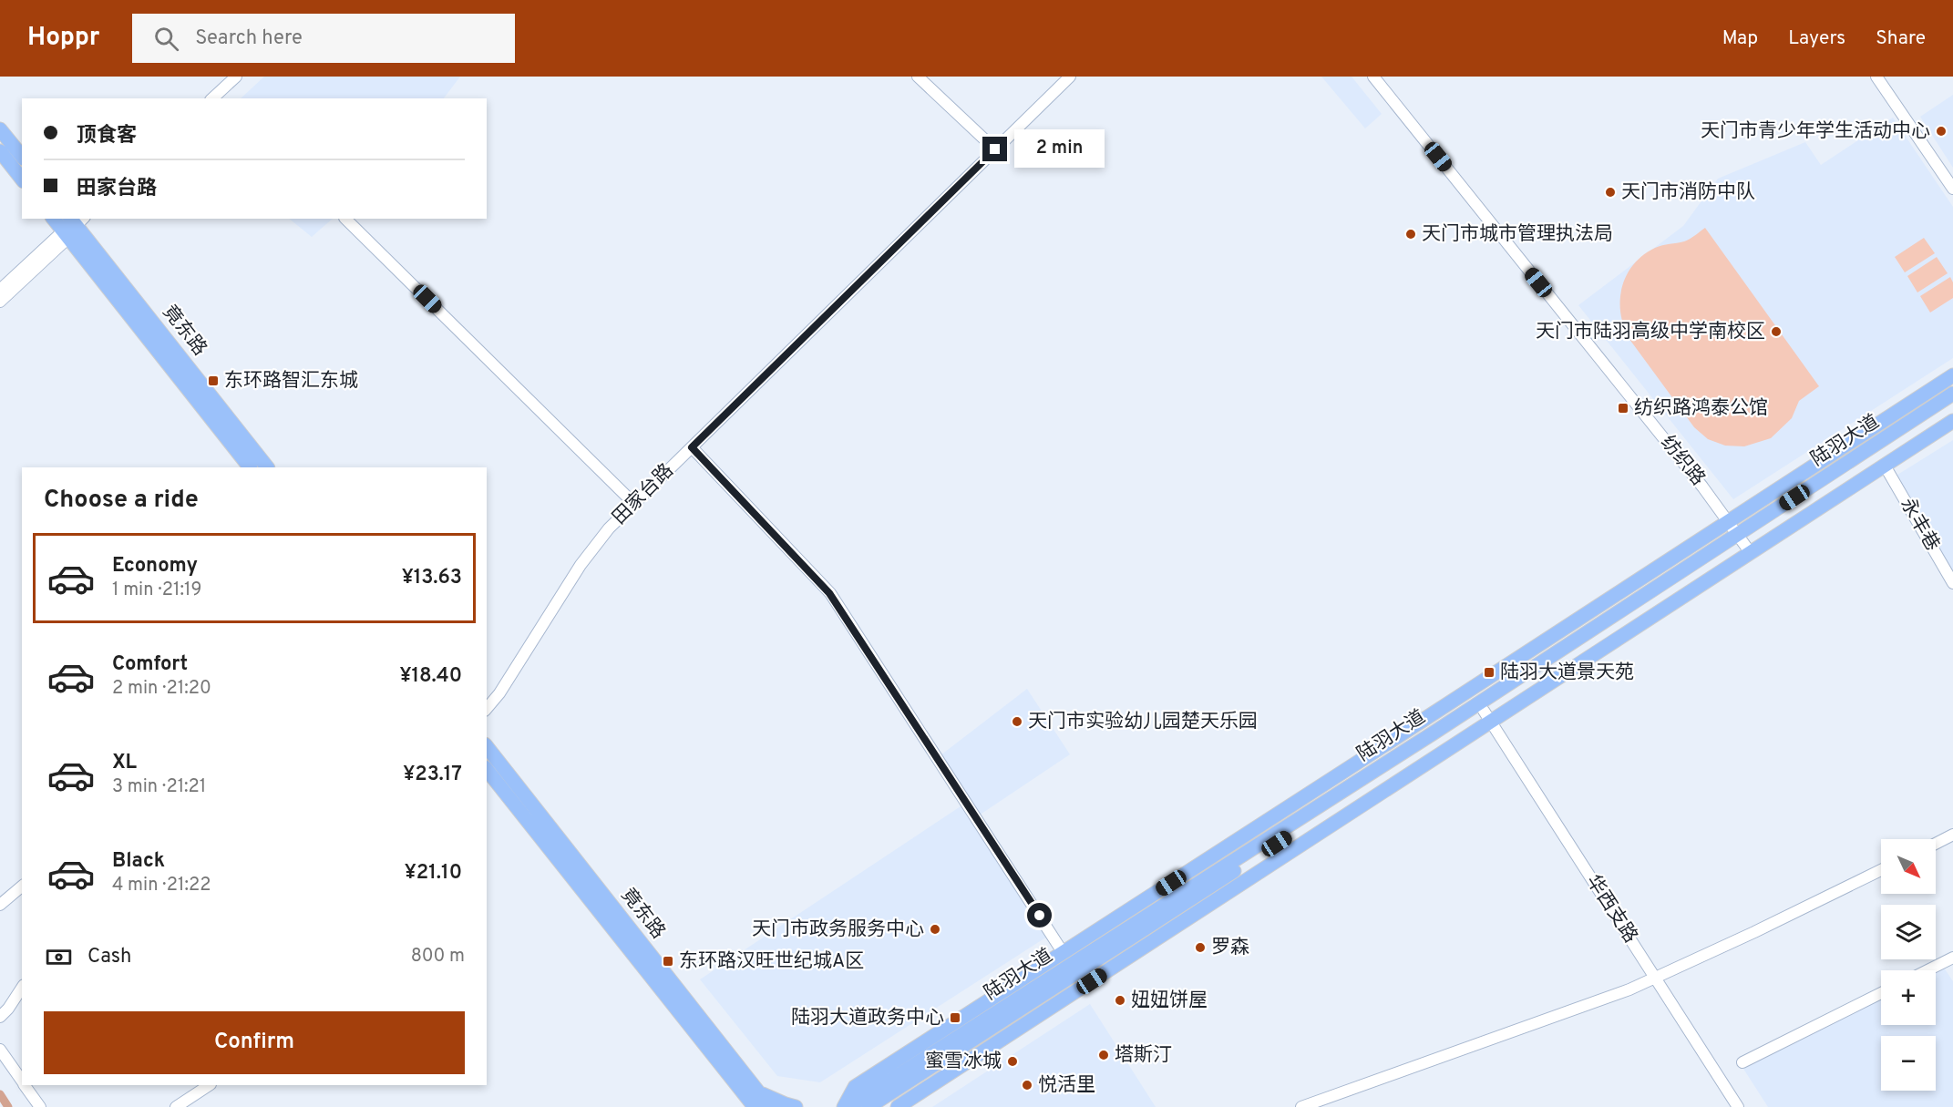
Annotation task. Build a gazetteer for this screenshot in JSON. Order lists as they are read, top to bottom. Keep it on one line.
{"streets":{"main road":["竟东路","陆羽大道"],"street":["纺织路","田家台路","永丰巷","华西支路"]},"crossings":[["陆羽大道","纺织路"],["陆羽大道","华西支路"]],"places":{"other":["天门市青少年学生活动中心","天门市消防中队","天门市城市管理执法局","天门市陆羽高级中学南校区","天门市实验幼儿园楚天乐园","天门市政务服务中心","罗森","妞妞饼屋","塔斯汀","蜜雪冰城","悦活里"],"transit":["东环路智汇东城","纺织路鸿泰公馆","陆羽大道景天苑","东环路汉旺世纪城A区","陆羽大道政务中心"]},"north":"bottom right","page":{"header":"Hoppr","search":"Search here","nav":["Map","Layers","Share"],"banner":["顶食客","田家台路"],"bubble":"2 min","heading":"Choose a ride","list":[{"name":"Economy","note":"1 min · 21:19","value":"¥13.63"},{"name":"Comfort","note":"2 min · 21:20","value":"¥18.40"},{"name":"XL","note":"3 min · 21:21","value":"¥23.17"},{"name":"Black","note":"4 min · 21:22","value":"¥21.10"}],"map_buttons":["+","−"],"pay":["Cash","800 m"],"buttons":"Confirm"}}
